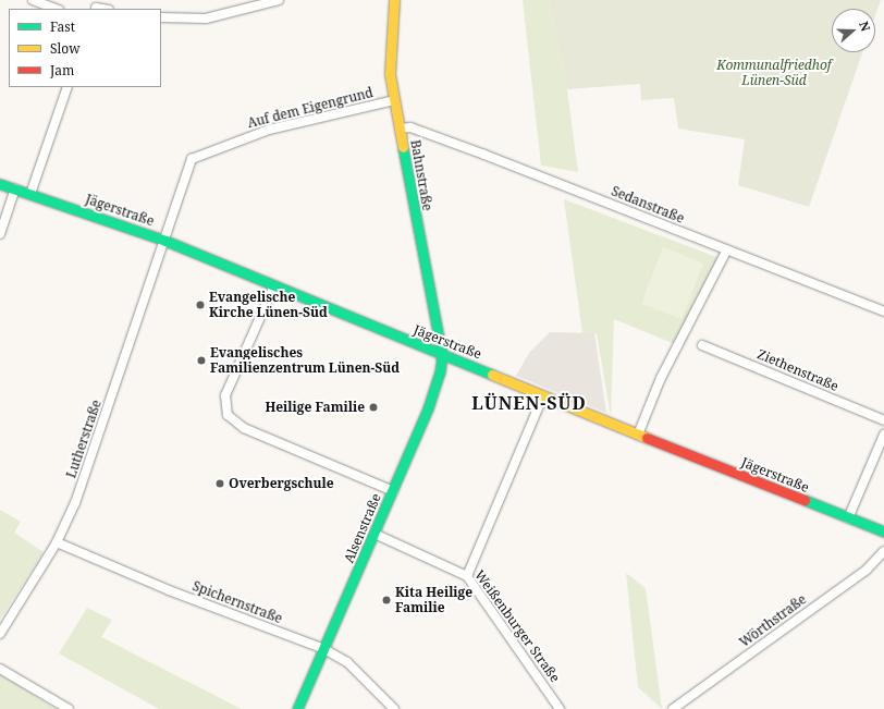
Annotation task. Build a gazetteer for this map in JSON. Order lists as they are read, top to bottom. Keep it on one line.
{"streets":{"street":["Auf dem Eigengrund","Bahnstraße","Sedanstraße","Jägerstraße","Ziethenstraße","Lutherstraße","Alsenstraße","Spichernstraße","Wörthstraße","Weißenburger Straße"]},"crossings":[["Auf dem Eigengrund","Bahnstraße"],["Auf dem Eigengrund","Jägerstraße"],["Auf dem Eigengrund","Lutherstraße"],["Bahnstraße","Sedanstraße"],["Bahnstraße","Jägerstraße"],["Bahnstraße","Alsenstraße"],["Jägerstraße","Lutherstraße"],["Jägerstraße","Alsenstraße"],["Lutherstraße","Spichernstraße"],["Alsenstraße","Spichernstraße"],["Alsenstraße","Weißenburger Straße"]],"districts":["LÜNEN-SÜD"],"parks":["Kommunalfriedhof Lünen-Süd"],"places":["Evangelische Kirche Lünen-Süd","Evangelisches Familienzentrum Lünen-Süd","Heilige Familie","Overbergschule","Kita Heilige Familie"],"legend":["Fast","Slow","Jam"],"north":"right"}
